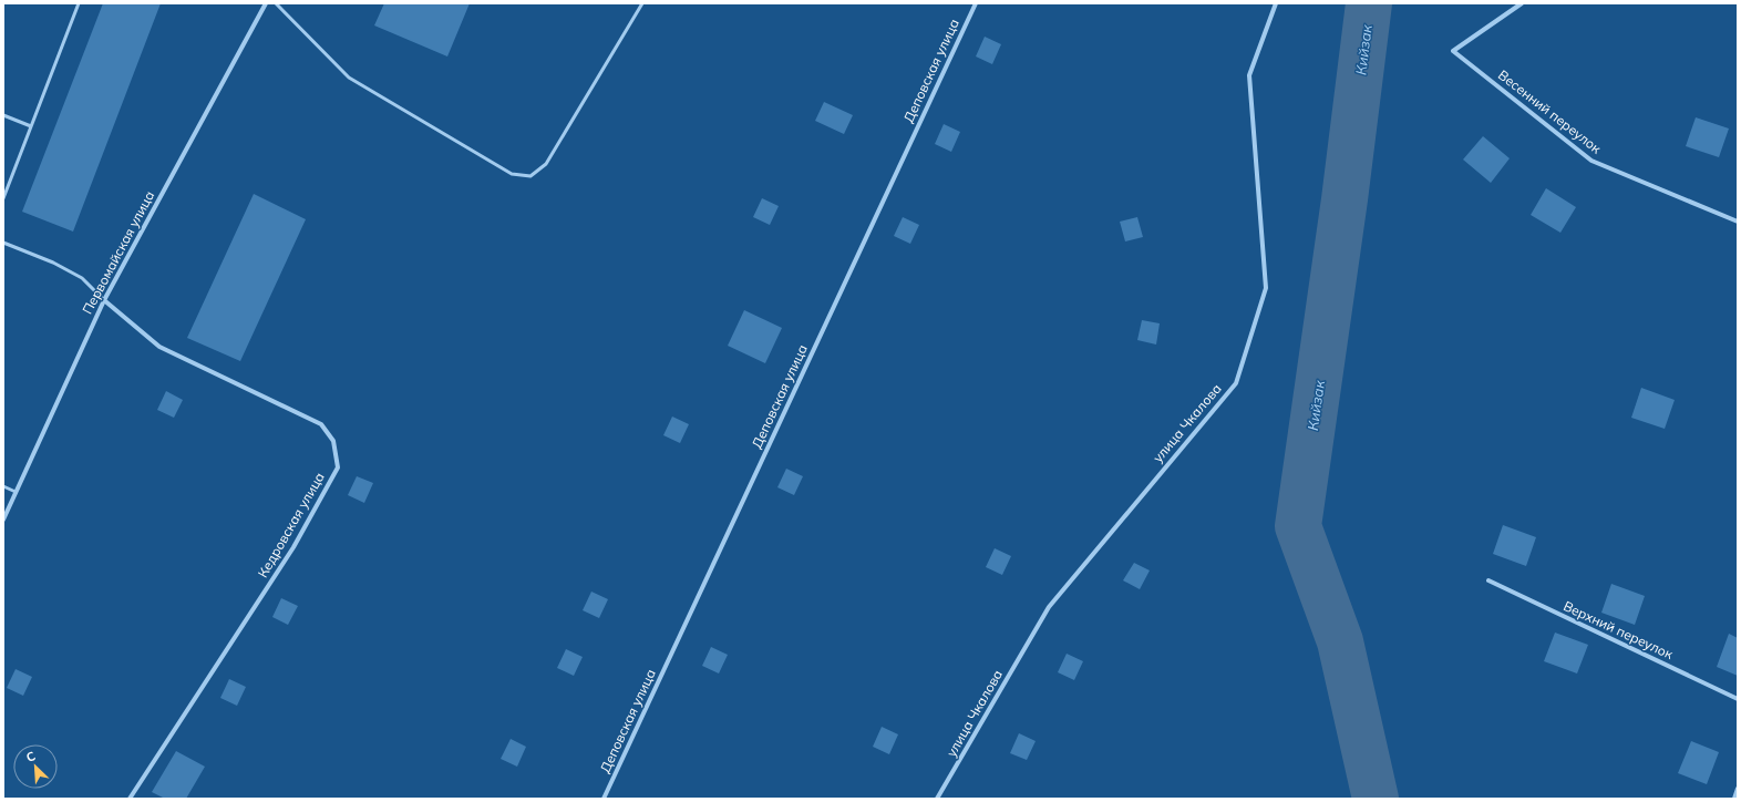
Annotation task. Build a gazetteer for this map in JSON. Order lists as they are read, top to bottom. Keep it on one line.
{"streets":{"street":["Деповская улица","Весенний переулок","Первомайская улица","улица Чкалова","Кедровская улица","Верхний переулок"]},"crossings":[["Первомайская улица","Кедровская улица"]],"water":["Кийзак"],"north":"top left"}
